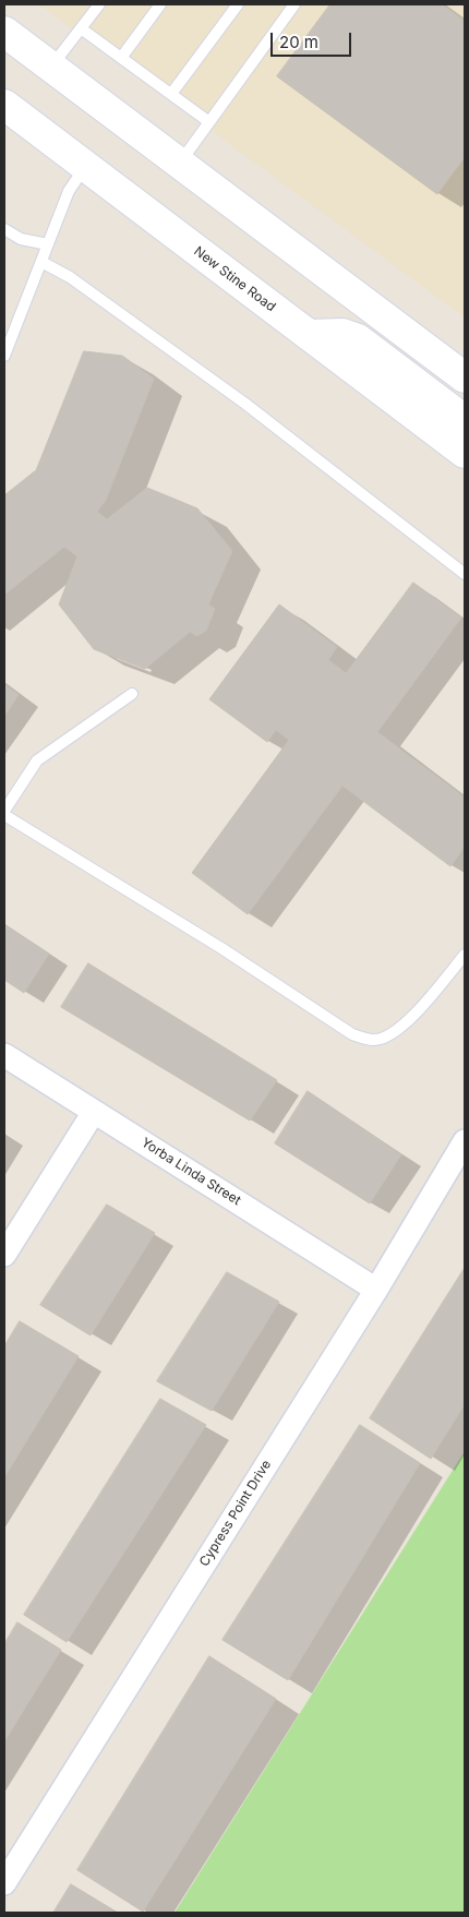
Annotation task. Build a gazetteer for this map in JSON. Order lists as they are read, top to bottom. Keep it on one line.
{"streets":{"main road":["New Stine Road"],"street":["Yorba Linda Street","Cypress Point Drive"]},"crossings":[["Yorba Linda Street","Cypress Point Drive"]],"scale_bar":"20 m"}
